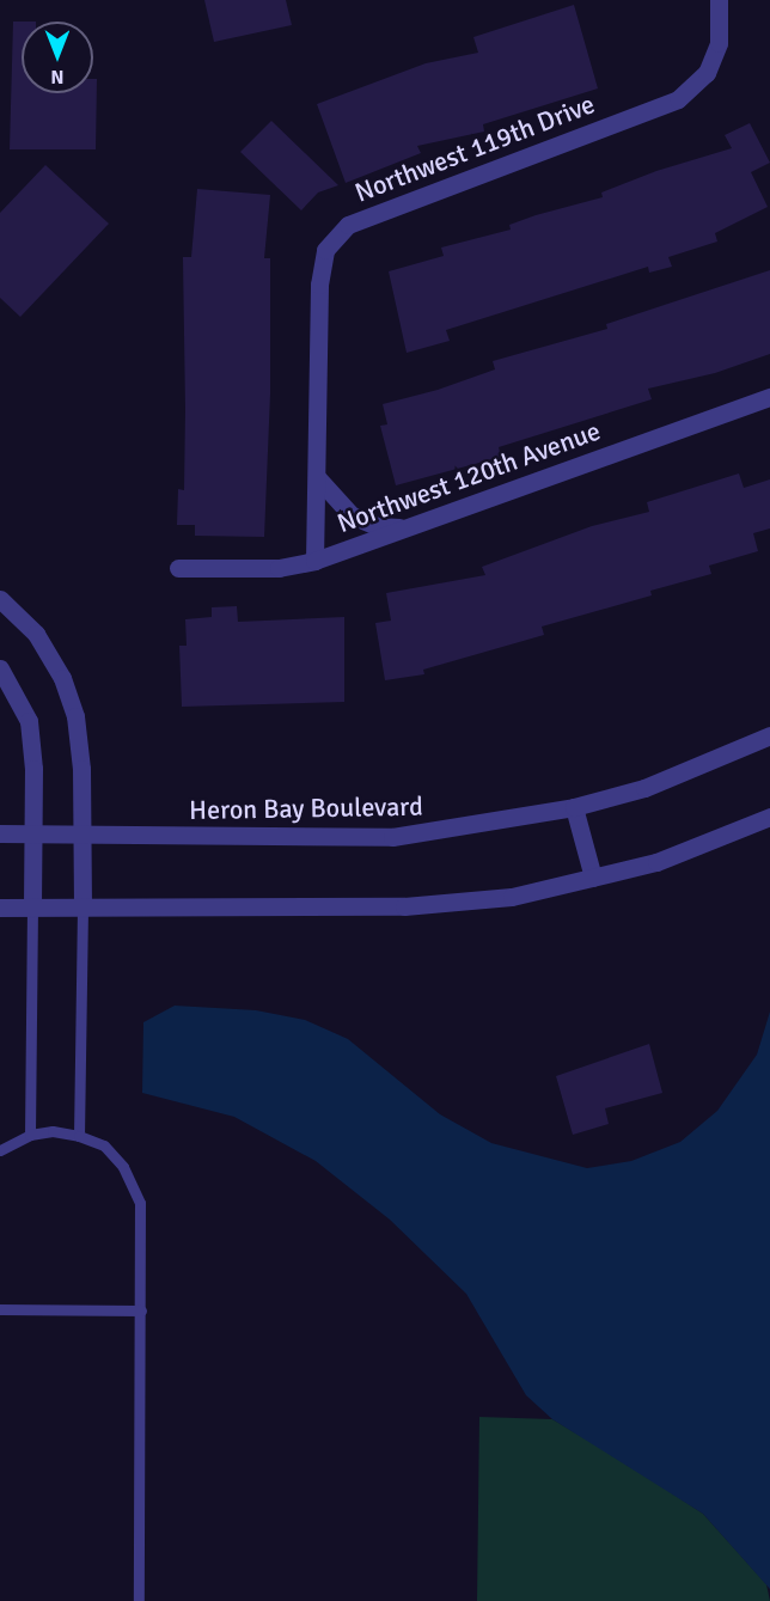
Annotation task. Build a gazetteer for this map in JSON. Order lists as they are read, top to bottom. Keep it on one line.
{"streets":{"street":["Northwest 119th Drive","Northwest 120th Avenue","Heron Bay Boulevard"]},"crossings":[["Northwest 119th Drive","Northwest 120th Avenue"]],"north":"bottom"}
